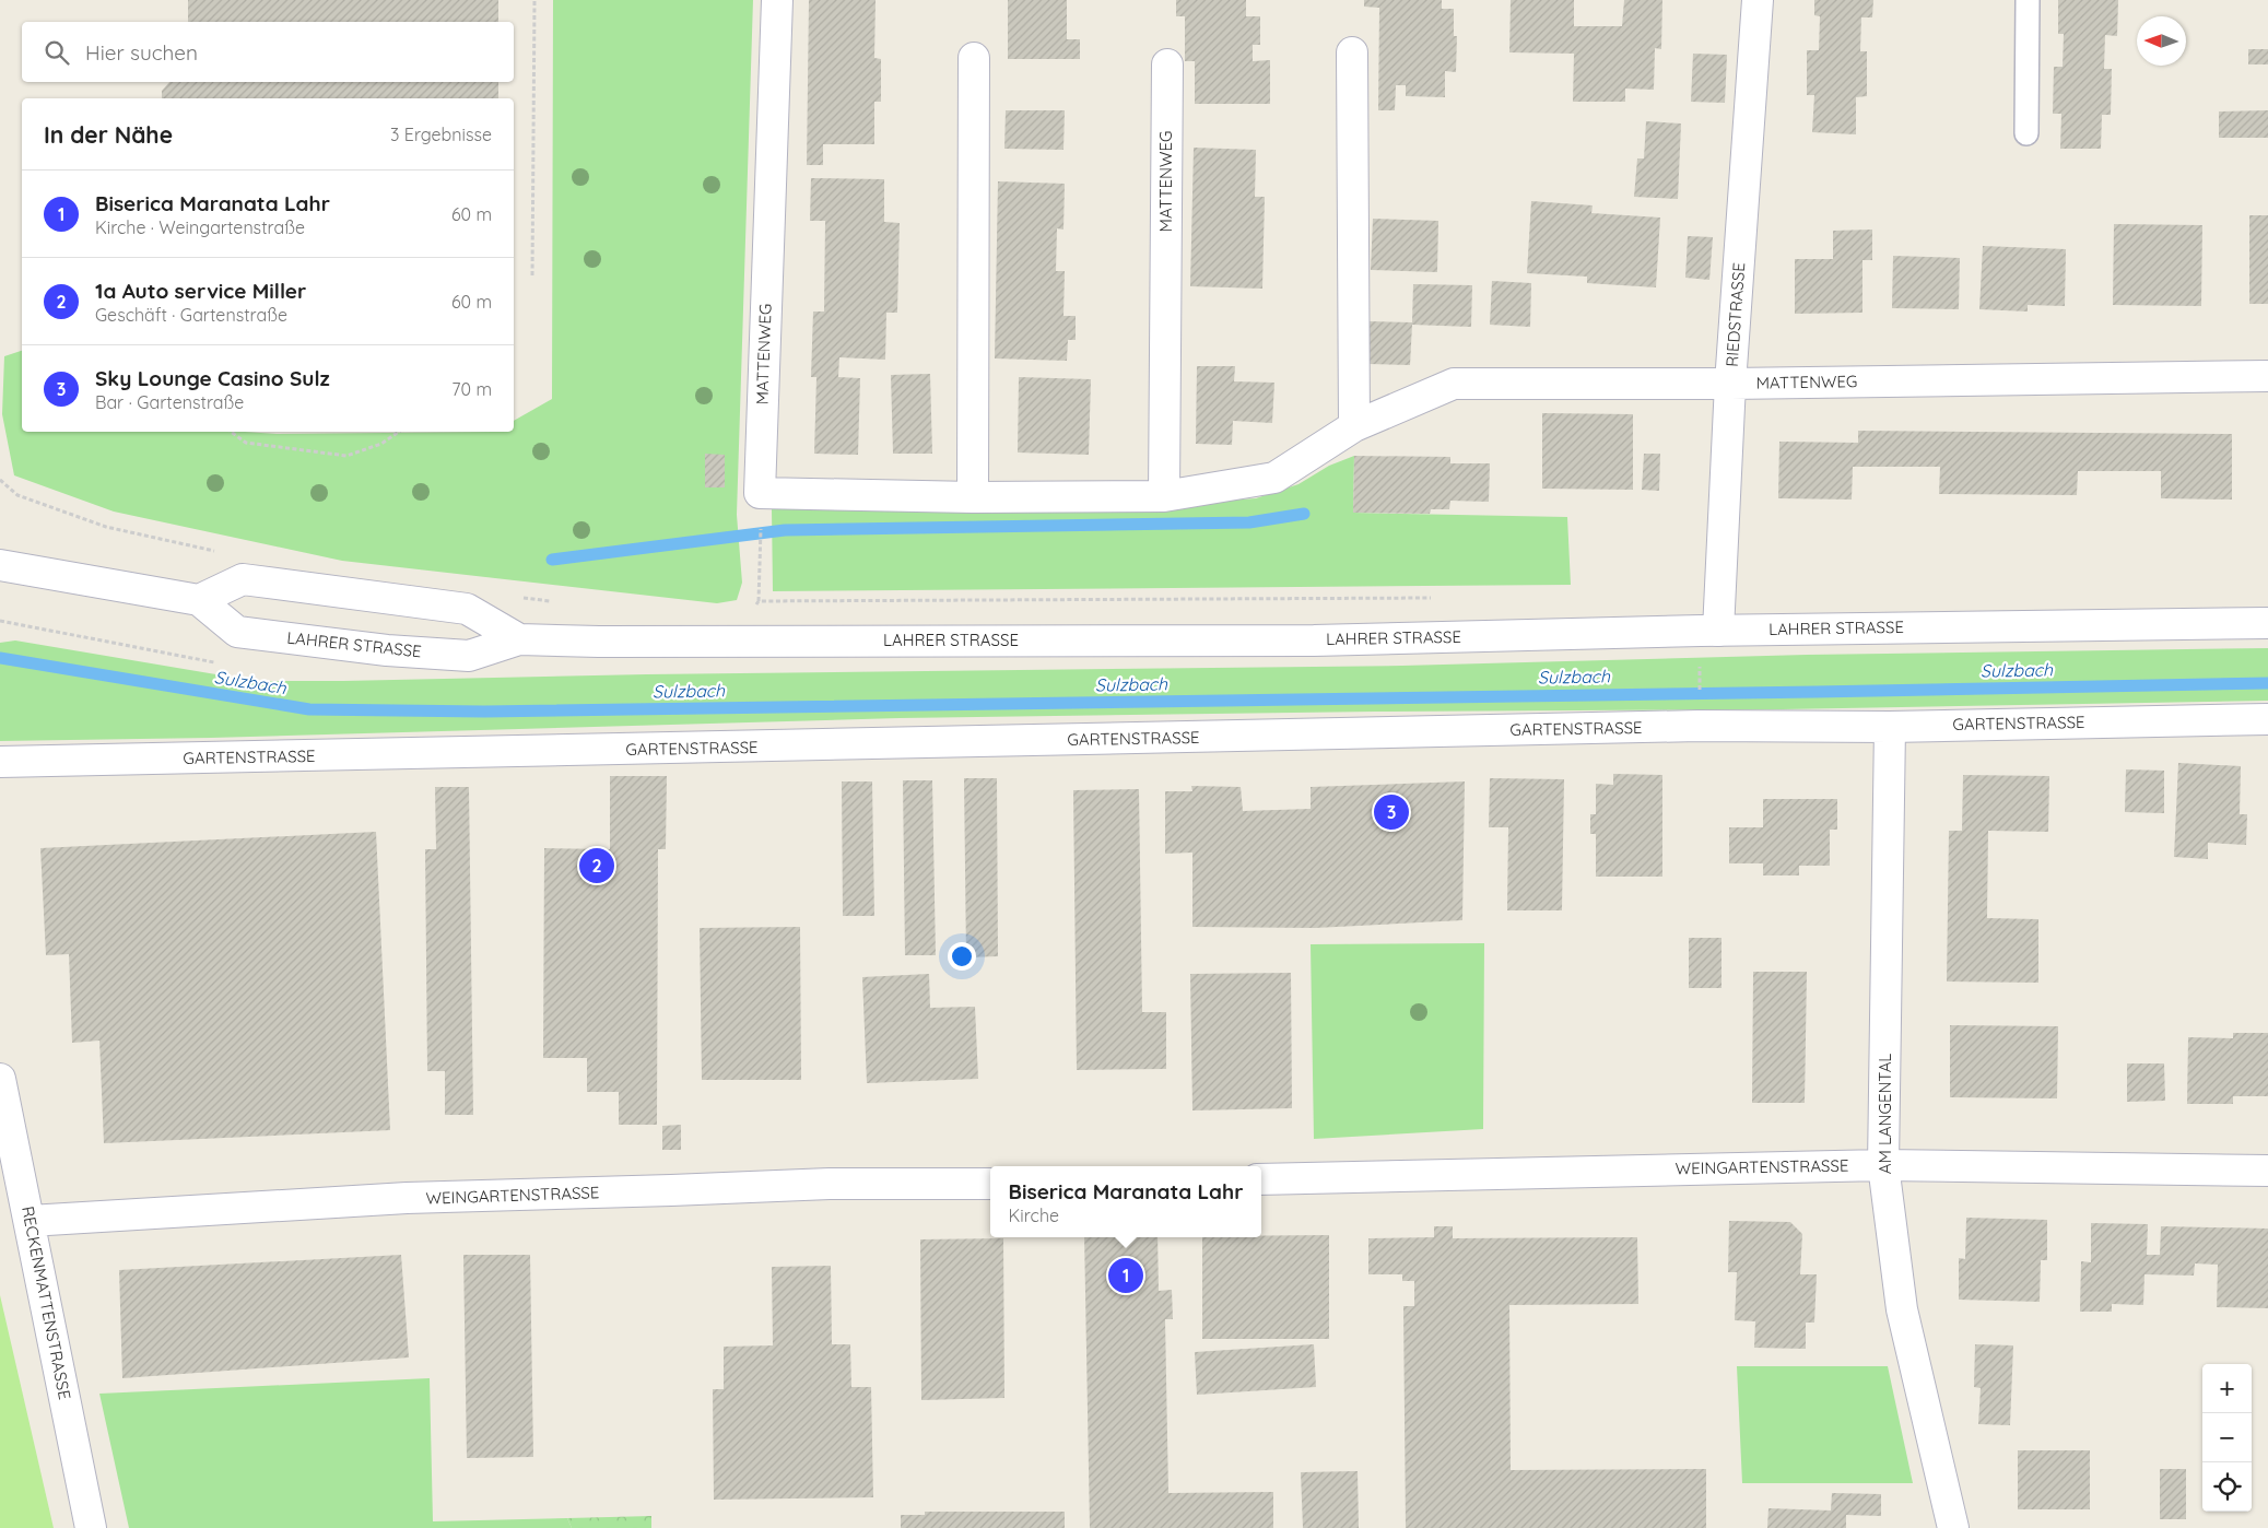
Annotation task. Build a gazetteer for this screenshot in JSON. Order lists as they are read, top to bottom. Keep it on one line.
{"streets":{"street":["MATTENWEG","RIEDSTRASSE","LAHRER STRASSE","GARTENSTRASSE","AM LANGENTAL","WEINGARTENSTRASSE","RECKENMATTENSTRASSE"]},"crossings":[["MATTENWEG","RIEDSTRASSE"],["RIEDSTRASSE","LAHRER STRASSE"],["GARTENSTRASSE","AM LANGENTAL"],["AM LANGENTAL","WEINGARTENSTRASSE"],["WEINGARTENSTRASSE","RECKENMATTENSTRASSE"]],"water":["Sulzbach"],"north":"left","page":{"search":"Hier suchen","heading":["In der Nähe","3 Ergebnisse"],"list":[{"mark":"1","name":"Biserica Maranata Lahr","note":"Kirche · Weingartenstraße","value":"60 m"},{"mark":"2","name":"1a Auto service Miller","note":"Geschäft · Gartenstraße","value":"60 m"},{"mark":"3","name":"Sky Lounge Casino Sulz","note":"Bar · Gartenstraße","value":"70 m"}],"pins":["3","2","1"],"popup":["Biserica Maranata Lahr","Kirche"],"map_buttons":["+","−"]}}
